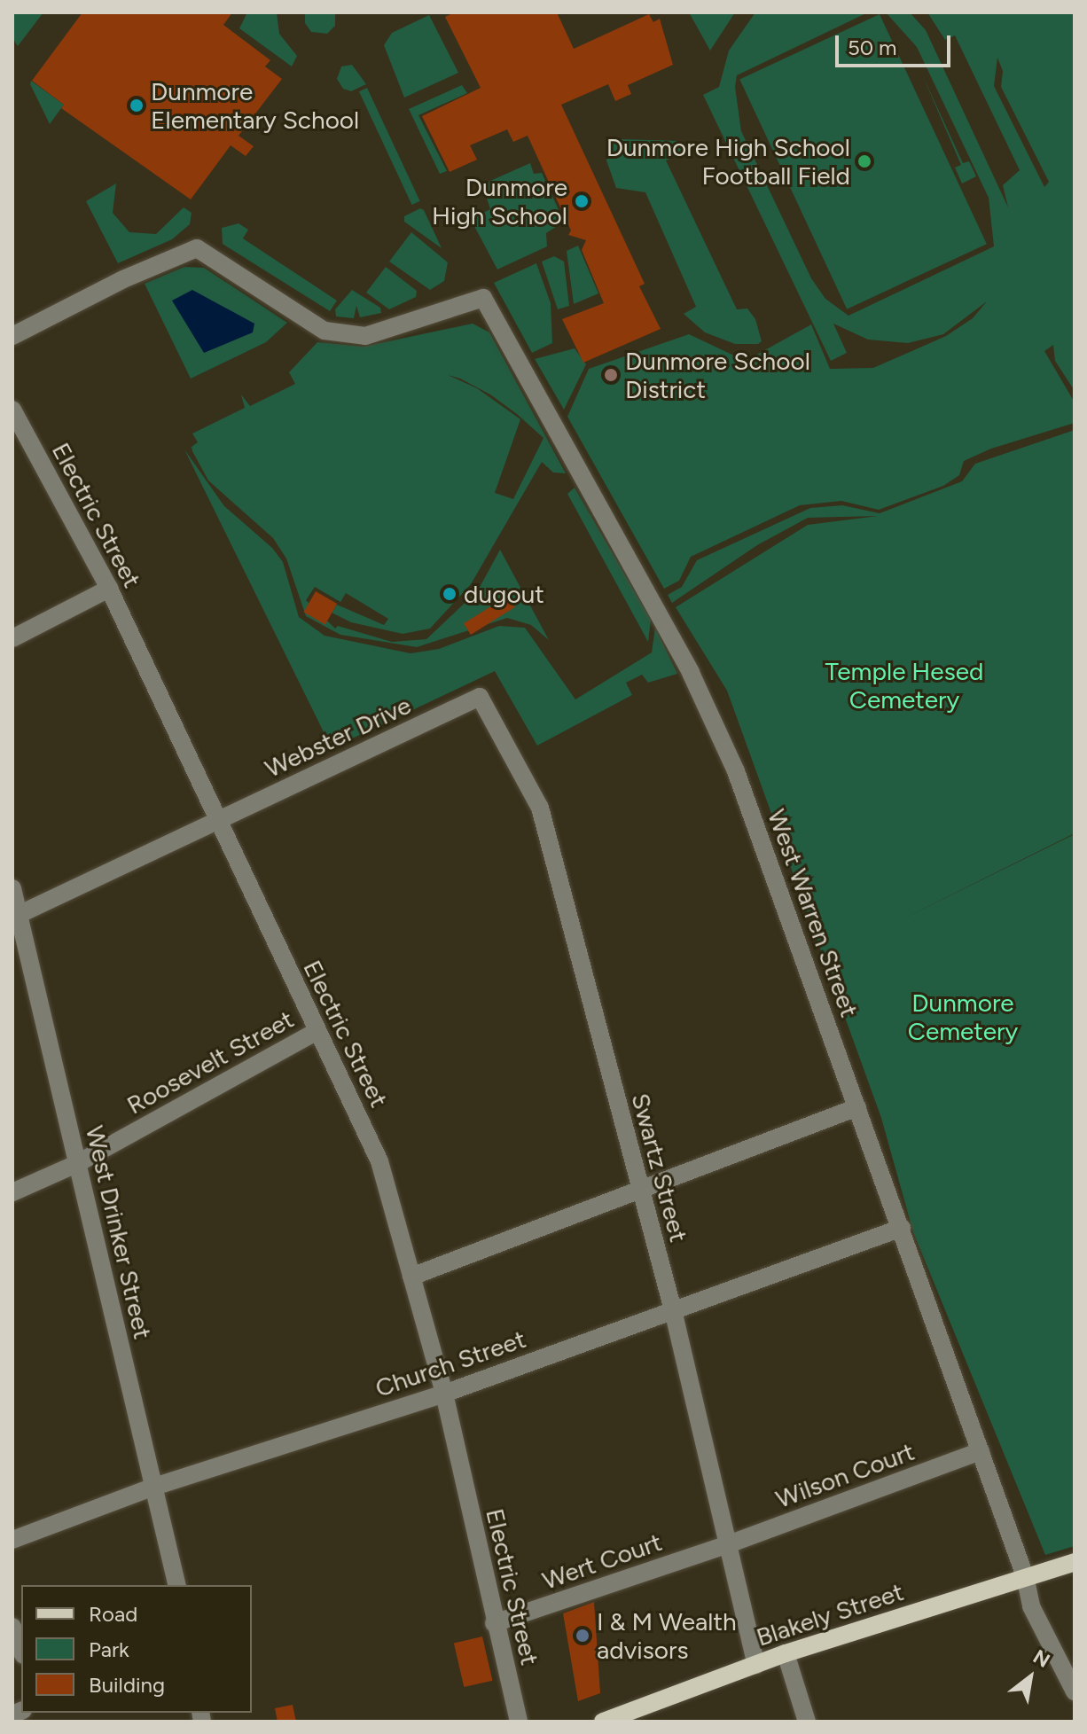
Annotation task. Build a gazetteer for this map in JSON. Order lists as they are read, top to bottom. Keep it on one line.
{"streets":{"main road":["Blakely Street"],"street":["Electric Street","Webster Drive","West Warren Street","Roosevelt Street","Swartz Street","West Drinker Street","Church Street","Wilson Court","Wert Court"]},"crossings":[["Electric Street","Webster Drive"],["Electric Street","Roosevelt Street"],["Electric Street","Church Street"],["Electric Street","Wert Court"],["Webster Drive","Swartz Street"],["Webster Drive","West Drinker Street"],["West Warren Street","Church Street"],["West Warren Street","Wilson Court"],["West Warren Street","Blakely Street"],["Roosevelt Street","West Drinker Street"],["Swartz Street","Church Street"],["Swartz Street","Wilson Court"],["Swartz Street","Wert Court"],["Swartz Street","Blakely Street"],["West Drinker Street","Church Street"],["Wilson Court","Wert Court"]],"parks":["Temple Hesed Cemetery","Dunmore Cemetery"],"places":["Dunmore Elementary School","Dunmore High School Football Field","Dunmore High School","Dunmore School District","dugout","I & M Wealth advisors"],"legend":["Road","Park","Building"],"scale_bar":"50 m","north":"top right"}
